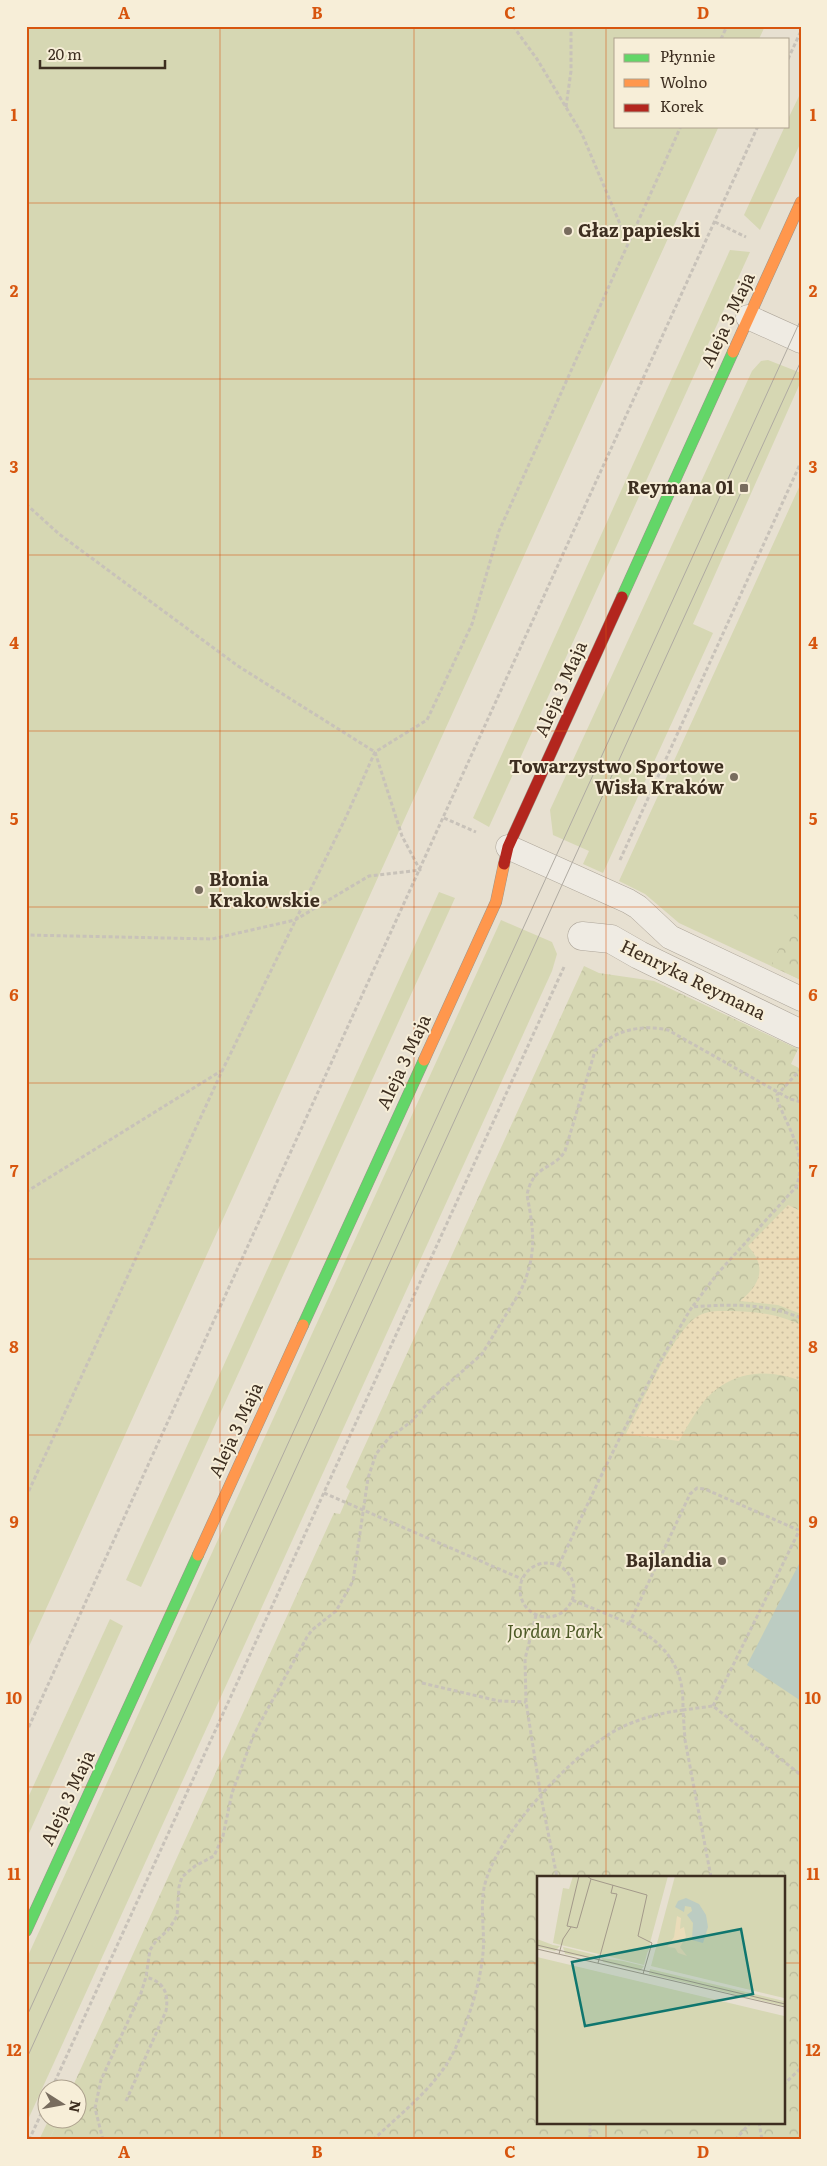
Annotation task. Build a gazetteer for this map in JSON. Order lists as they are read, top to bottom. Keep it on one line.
{"streets":{"street":["Aleja 3 Maja","Henryka Reymana"]},"parks":["Jordan Park"],"places":{"other":["Głaz papieski","Towarzystwo Sportowe Wisła Kraków","Błonia Krakowskie","Bajlandia"],"transit":["Reymana 01"]},"legend":["Płynnie","Wolno","Korek"],"scale_bar":"20 m","north":"right","grid":{"columns":["A","B","C","D"],"rows":["1","2","3","4","5","6","7","8","9","10","11","12"]}}
